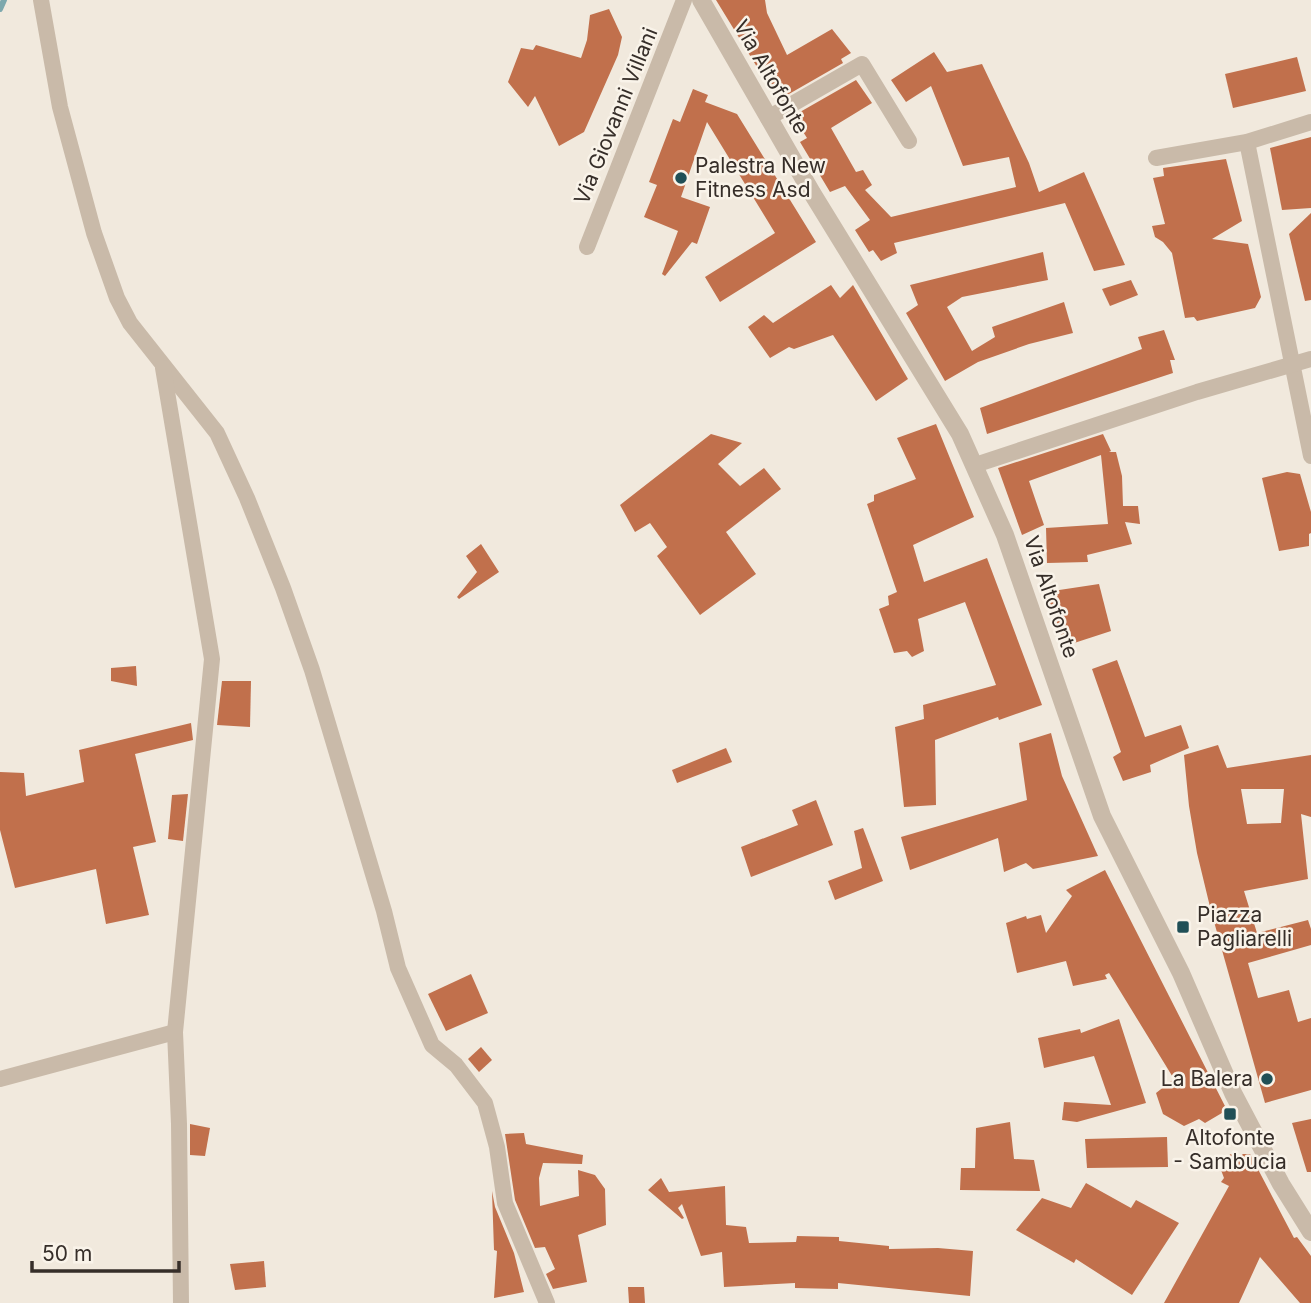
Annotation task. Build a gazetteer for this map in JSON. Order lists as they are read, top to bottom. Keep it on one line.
{"streets":{"street":["Via Altofonte","Via Giovanni Villani"]},"places":{"other":["Palestra New Fitness Asd","La Balera"],"transit":["Piazza Pagliarelli","Altofonte - Sambucia"]},"scale_bar":"50 m"}
